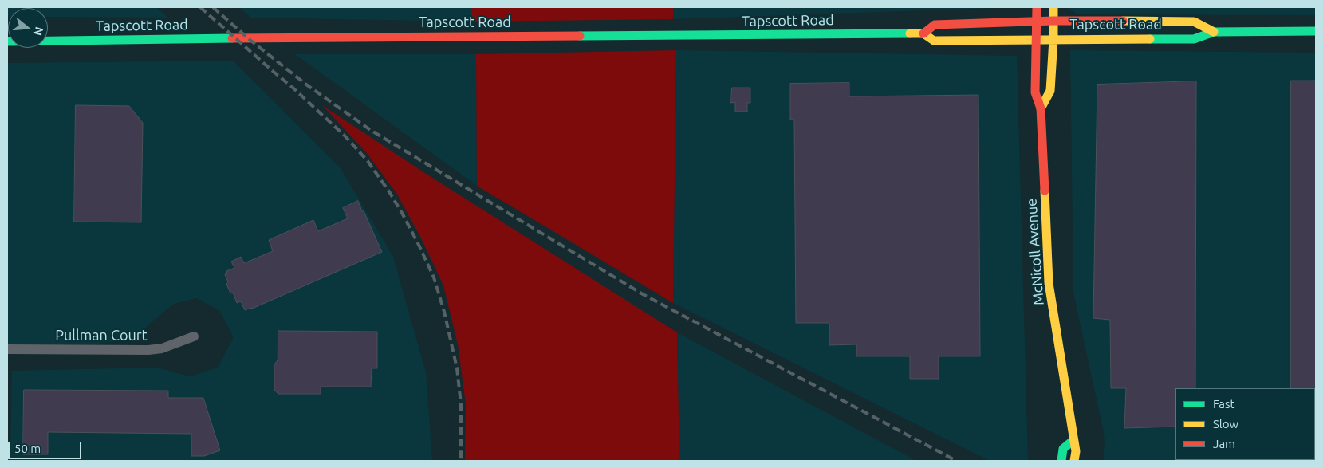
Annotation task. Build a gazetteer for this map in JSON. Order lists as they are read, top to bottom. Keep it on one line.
{"streets":{"street":["Tapscott Road","McNicoll Avenue","Pullman Court"]},"crossings":[["Tapscott Road","McNicoll Avenue"]],"legend":["Fast","Slow","Jam"],"scale_bar":"50 m","north":"right"}
